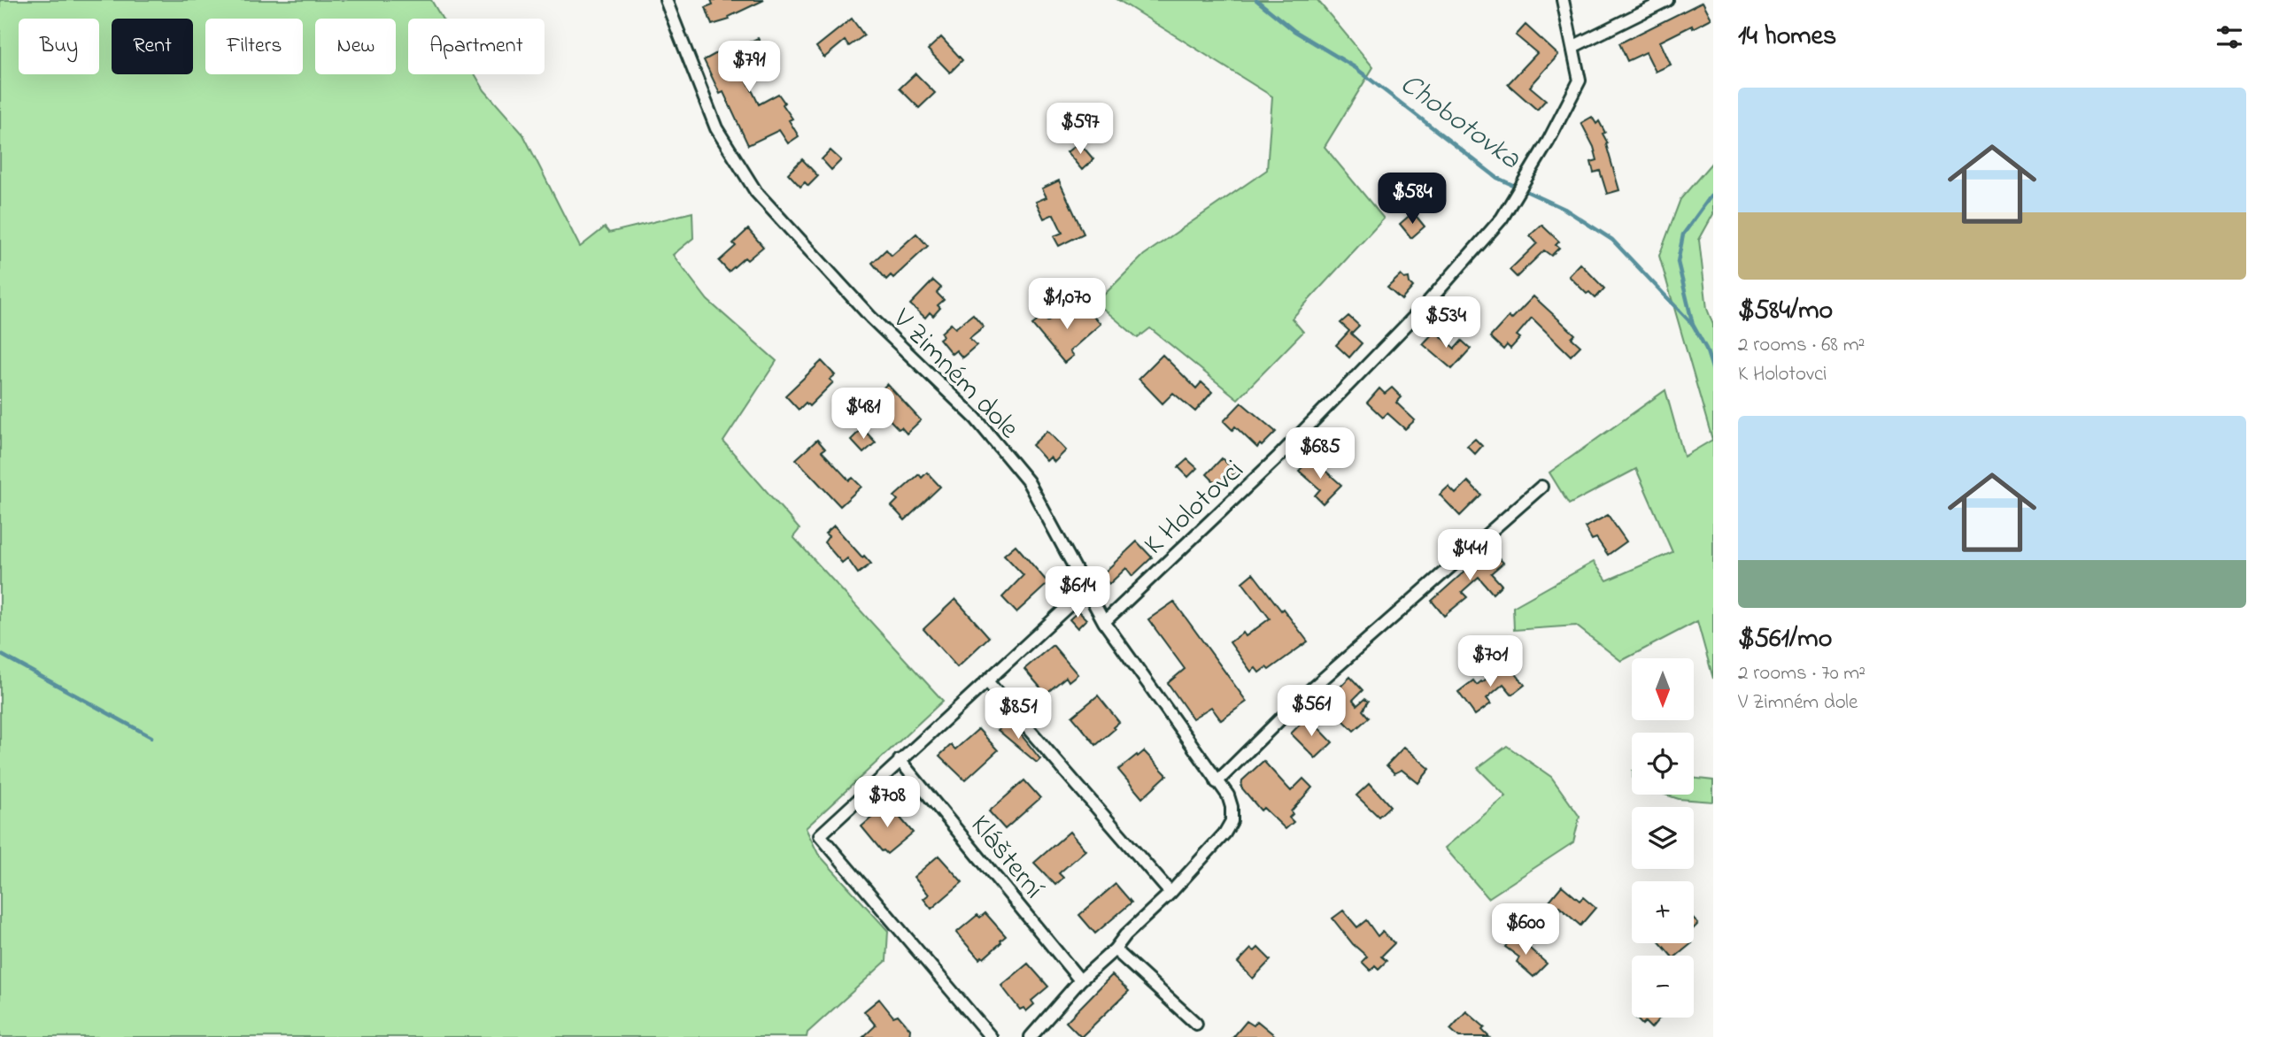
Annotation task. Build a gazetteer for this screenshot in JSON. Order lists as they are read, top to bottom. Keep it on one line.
{"streets":{"street":["V Zimném dole","K Holotovci","Klášterní"]},"crossings":[["V Zimném dole","K Holotovci"]],"water":["Chobotovka"],"north":"bottom","page":{"heading":"14 homes","chip":["Buy","Rent","Filters","New","Apartment"],"price":["$791","$597","$584","$1,070","$534","$481","$685","$441","$614","$701","$561","$851","$708","$600"],"list":[{"name":"$584/mo","note":"2 rooms · 68 m² · K Holotovci"},{"name":"$561/mo","note":"2 rooms · 70 m² · V Zimném dole"}],"map_buttons":["+","−"]}}
